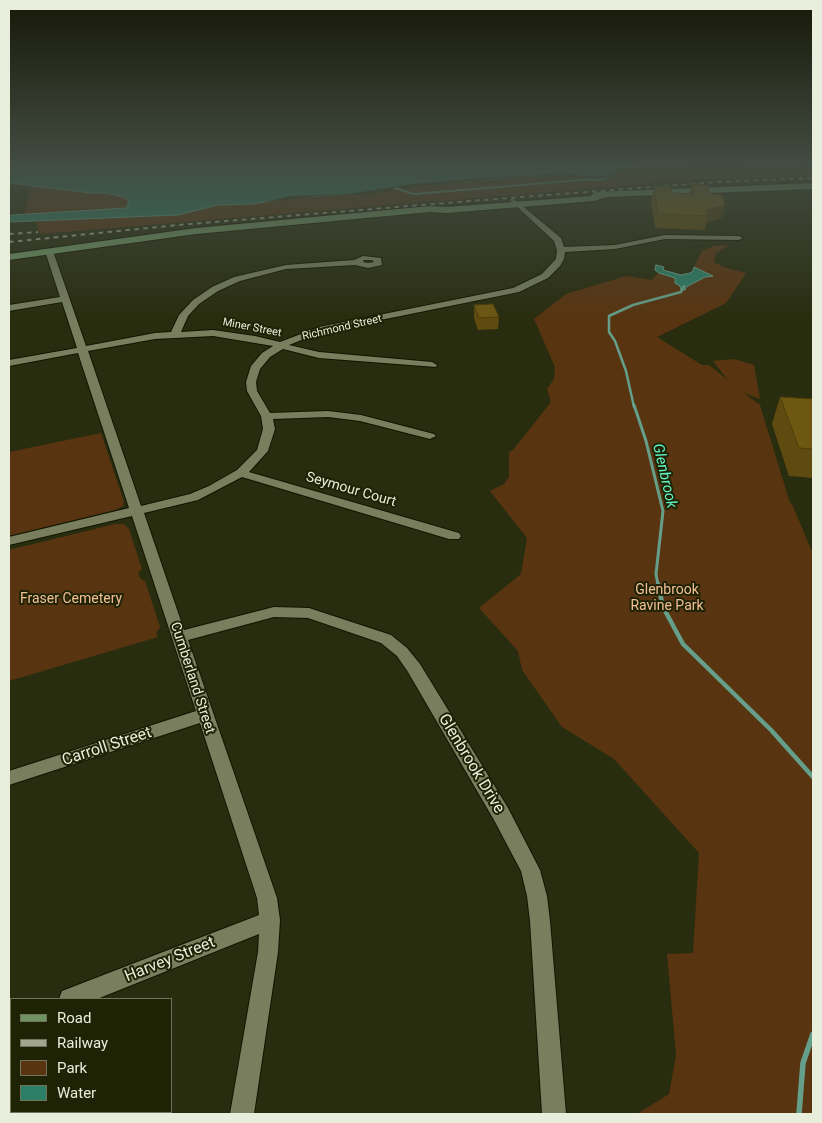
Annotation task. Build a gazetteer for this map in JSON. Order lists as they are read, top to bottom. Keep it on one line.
{"streets":{"street":["Miner Street","Richmond Street","Seymour Court","Cumberland Street","Carroll Street","Glenbrook Drive","Harvey Street"]},"crossings":[["Miner Street","Richmond Street"],["Miner Street","Cumberland Street"],["Cumberland Street","Carroll Street"],["Cumberland Street","Glenbrook Drive"],["Cumberland Street","Harvey Street"]],"water":["Glenbrook"],"parks":["Glenbrook Ravine Park","Fraser Cemetery"],"legend":["Road","Railway","Park","Water"]}
